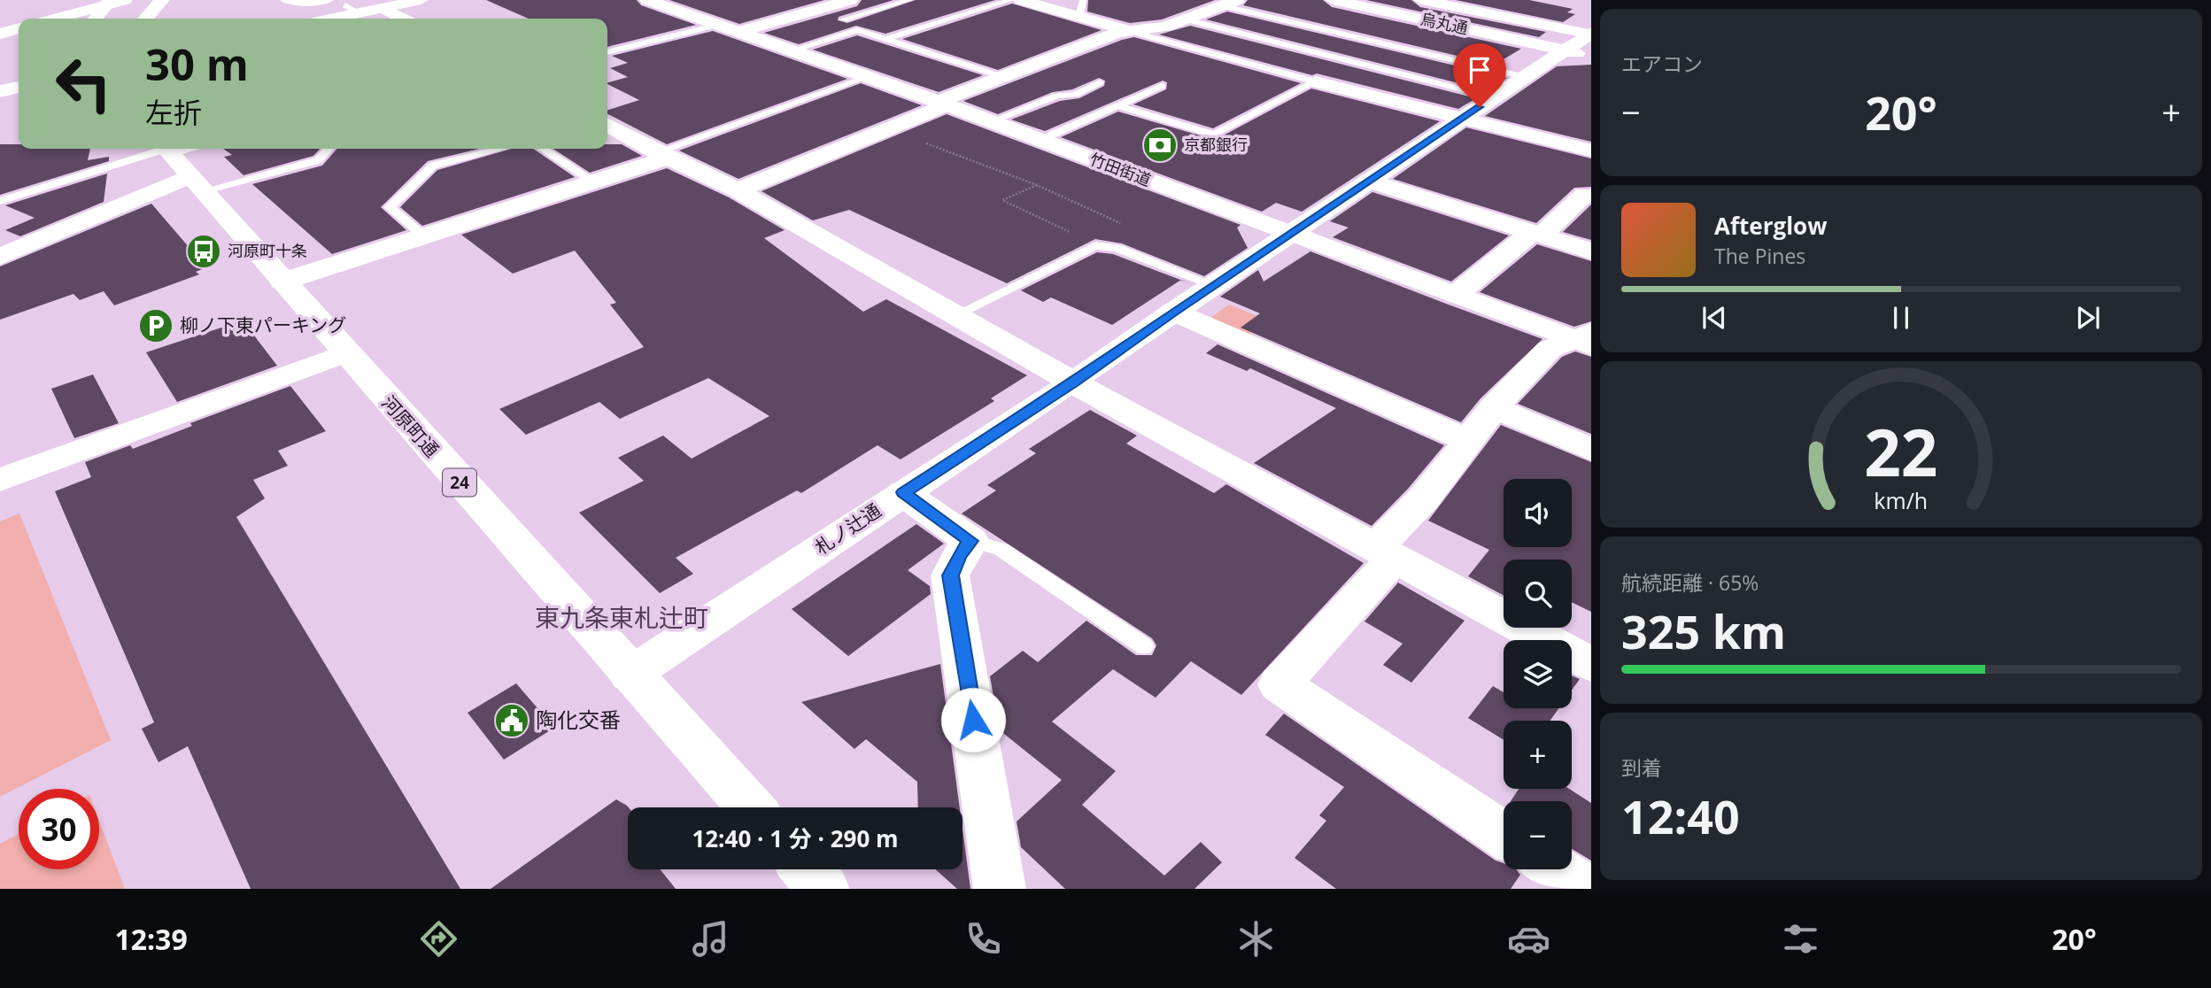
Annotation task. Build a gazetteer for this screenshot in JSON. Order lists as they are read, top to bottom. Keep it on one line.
{"streets":{"main road":["烏丸通","竹田街道","河原町通","24","札ノ辻通"]},"crossings":[["烏丸通","札ノ辻通"],["竹田街道","札ノ辻通"],["河原町通","札ノ辻通"]],"districts":["東九条東札辻町"],"places":{"bank":["京都銀行"],"bus stop":["河原町十条"],"parking":["柳ノ下東パーキング"],"public building":["陶化交番"]},"page":{"tile":["エアコン",["航続距離 · 65%","325 km"],["到着","12:40"]],"turn":["30 m","左折"],"heat":["−","20°","+"],"song":["Afterglow","The Pines"],"map_buttons":["+","−"],"limit":"30","trip":"12:40 · 1 分 · 290 m","tabs":["12:39","20°"],"gauge":["22","km/h"]}}
